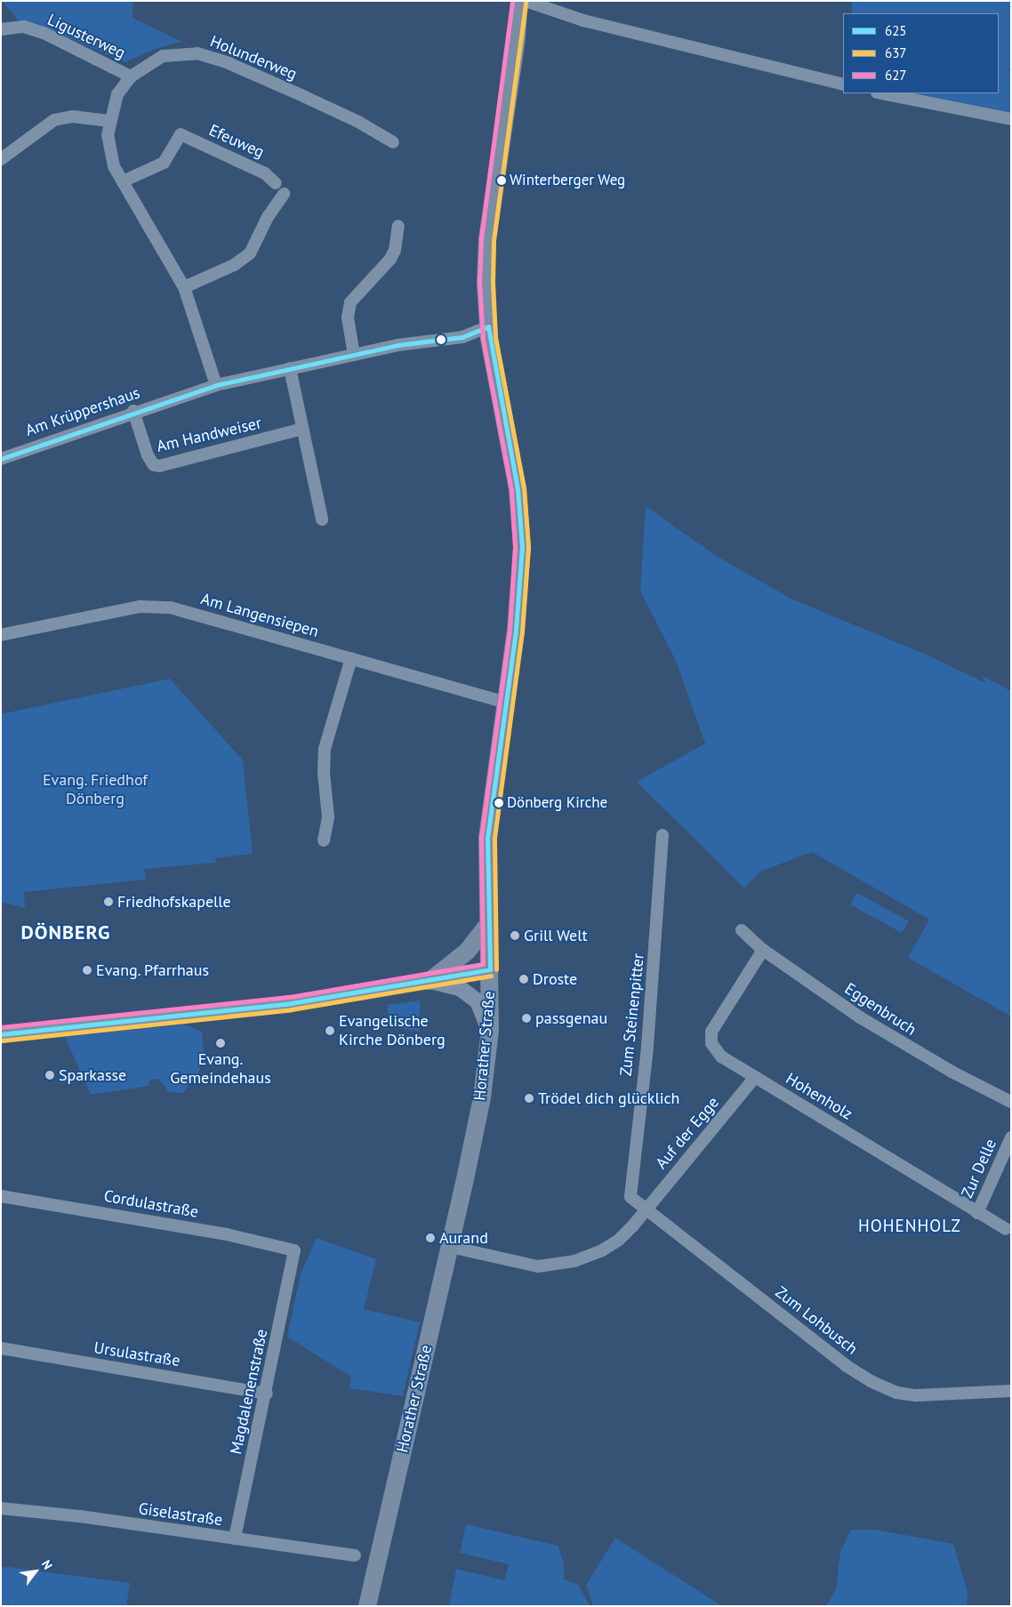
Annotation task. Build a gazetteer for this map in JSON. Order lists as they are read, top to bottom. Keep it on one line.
{"streets":{"main road":["Horather Straße"],"street":["Ligusterweg","Holunderweg","Efeuweg","Am Krüppershaus","Am Handweiser","Am Langensiepen","Eggenbruch","Zum Steinenpitter","Hohenholz","Auf der Egge","Zur Delle","Cordulastraße","Zum Lohbusch","Ursulastraße","Magdalenenstraße","Giselastraße"]},"crossings":[["Ligusterweg","Holunderweg"],["Holunderweg","Efeuweg"],["Holunderweg","Am Krüppershaus"],["Am Krüppershaus","Am Handweiser"],["Am Krüppershaus","Horather Straße"],["Am Langensiepen","Horather Straße"],["Eggenbruch","Hohenholz"],["Zum Steinenpitter","Zum Lohbusch"],["Horather Straße","Auf der Egge"],["Hohenholz","Auf der Egge"],["Hohenholz","Zur Delle"],["Auf der Egge","Zum Lohbusch"],["Cordulastraße","Magdalenenstraße"],["Ursulastraße","Magdalenenstraße"],["Magdalenenstraße","Giselastraße"]],"districts":["DÖNBERG","HOHENHOLZ"],"parks":["Evang. Friedhof Dönberg"],"places":["Winterberger Weg","Dönberg Kirche","Friedhofskapelle","Grill Welt","Evang. Pfarrhaus","Droste","passgenau","Evangelische Kirche Dönberg","Evang. Gemeindehaus","Sparkasse","Trödel dich glücklich","Aurand"],"lines":["transit line 627","transit line 637","transit line 625"],"legend":["625","637","627"],"north":"top right"}
